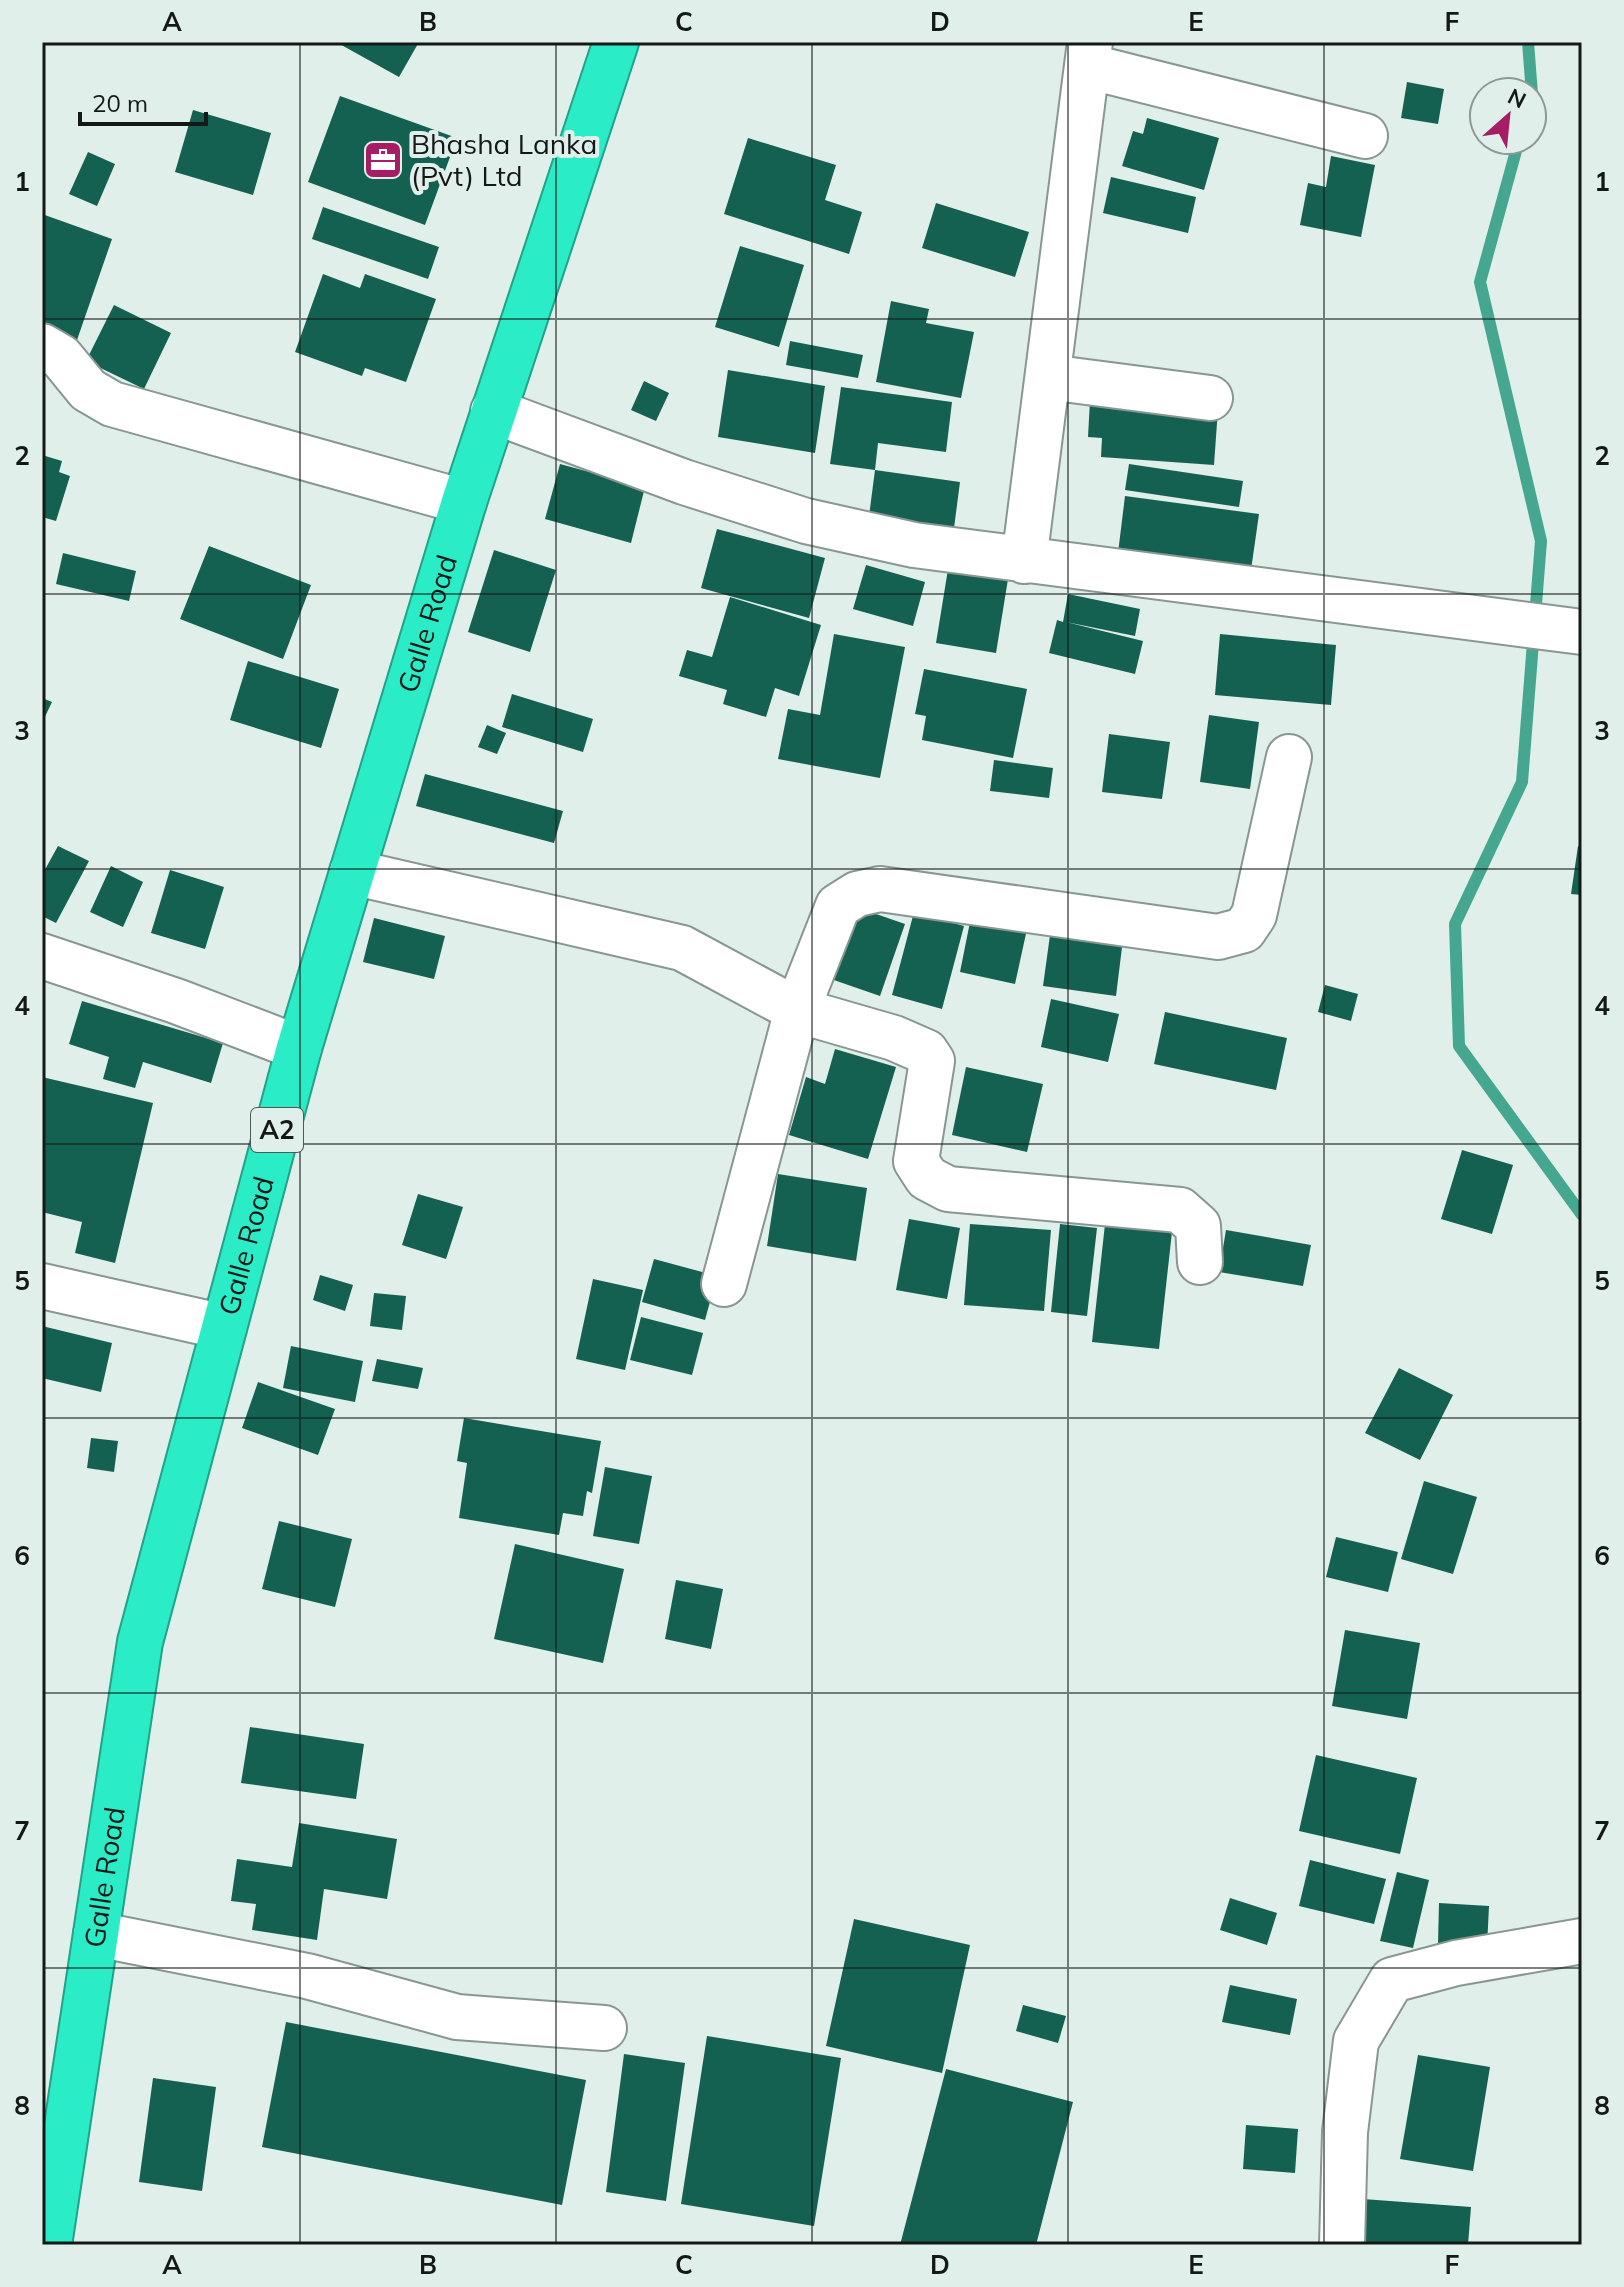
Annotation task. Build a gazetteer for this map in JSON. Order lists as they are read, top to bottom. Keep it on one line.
{"streets":{"highway":["Galle Road","A2"]},"places":{"office":["Bhasha Lanka (Pvt) Ltd"]},"scale_bar":"20 m","north":"top right","grid":{"columns":["A","B","C","D","E","F"],"rows":["1","2","3","4","5","6","7","8"]}}
